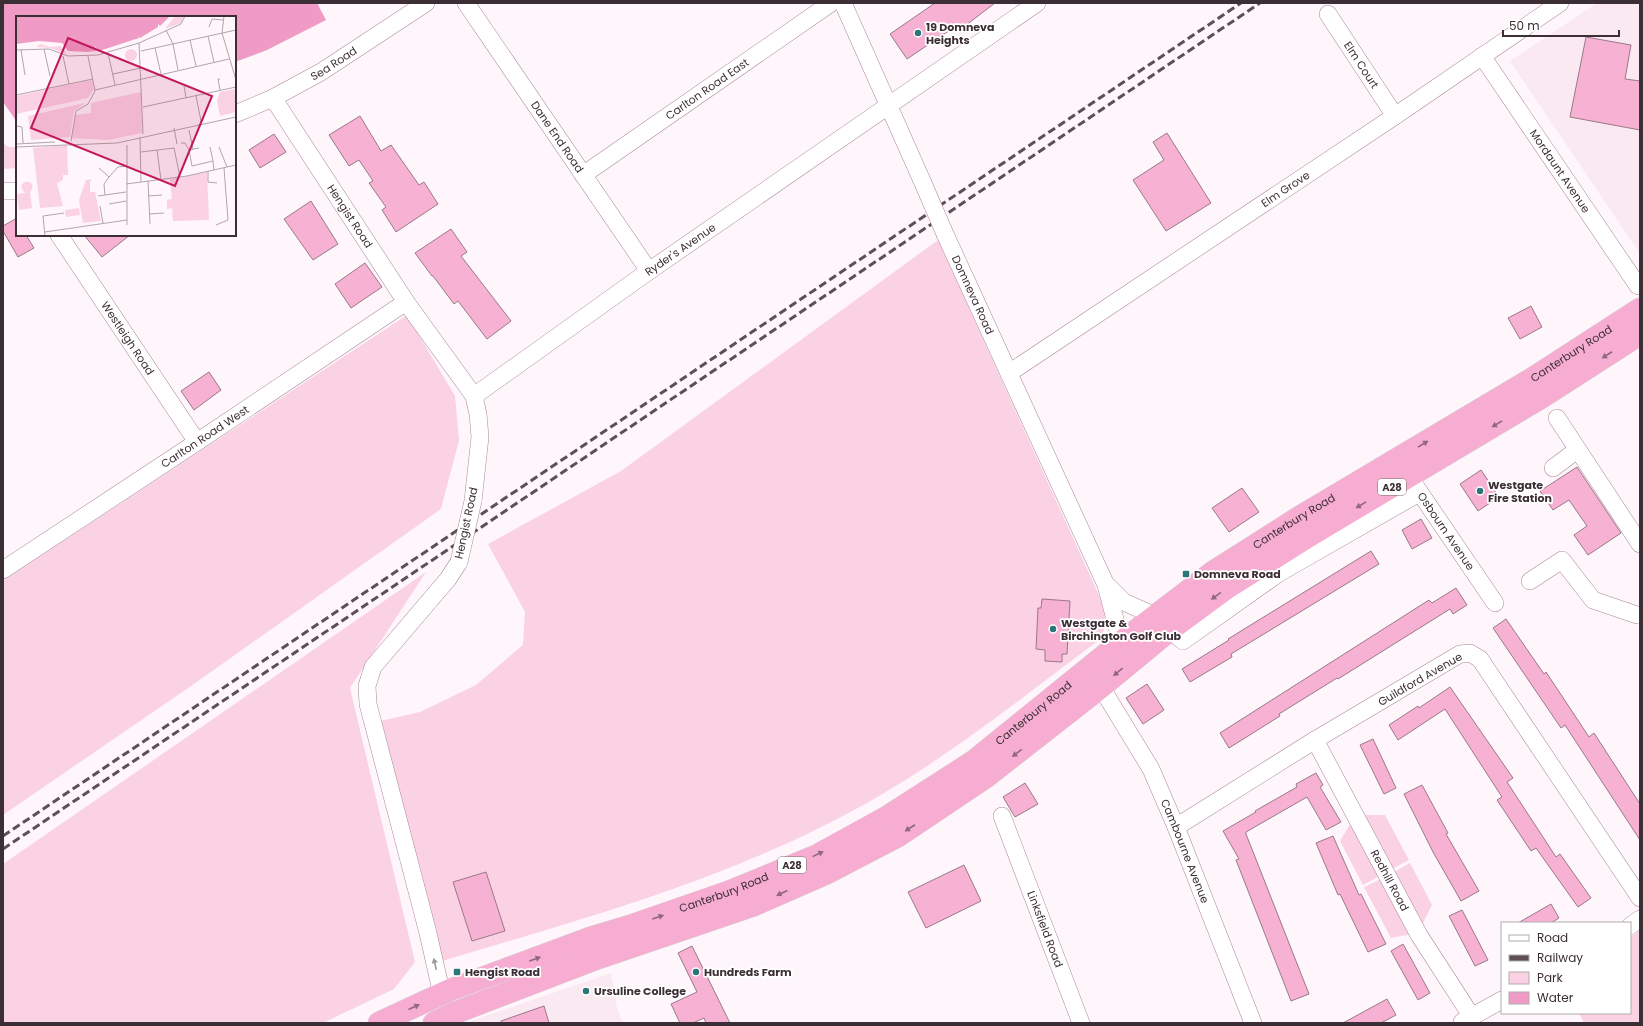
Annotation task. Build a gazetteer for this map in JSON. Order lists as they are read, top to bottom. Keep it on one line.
{"streets":{"highway":["Canterbury Road","A28"],"street":["Sea Road","Elm Court","Carlton Road East","Dane End Road","Mordaunt Avenue","Elm Grove","Hengist Road","Ryder's Avenue","Domneva Road","Westleigh Road","Carlton Road West","Osbourn Avenue","Guildford Avenue","Cambourne Avenue","Redhill Road","Linksfield Road"]},"crossings":[["Sea Road","Hengist Road"],["Elm Court","Elm Grove"],["Carlton Road East","Dane End Road"],["Dane End Road","Ryder's Avenue"],["Mordaunt Avenue","Elm Grove"],["Elm Grove","Domneva Road"],["Hengist Road","Ryder's Avenue"],["Hengist Road","Canterbury Road"],["Hengist Road","Carlton Road West"],["Ryder's Avenue","Domneva Road"],["Domneva Road","Canterbury Road"],["Westleigh Road","Carlton Road West"],["Canterbury Road","Osbourn Avenue"],["Canterbury Road","Cambourne Avenue"],["Guildford Avenue","Cambourne Avenue"],["Guildford Avenue","Redhill Road"]],"one_way":["Hengist Road"],"places":{"other":["19 Domneva Heights","Westgate Fire Station","Westgate & Birchington Golf Club","Hundreds Farm","Ursuline College"],"transit":["Domneva Road","Hengist Road"]},"legend":["Road","Railway","Park","Water"],"scale_bar":"50 m"}
